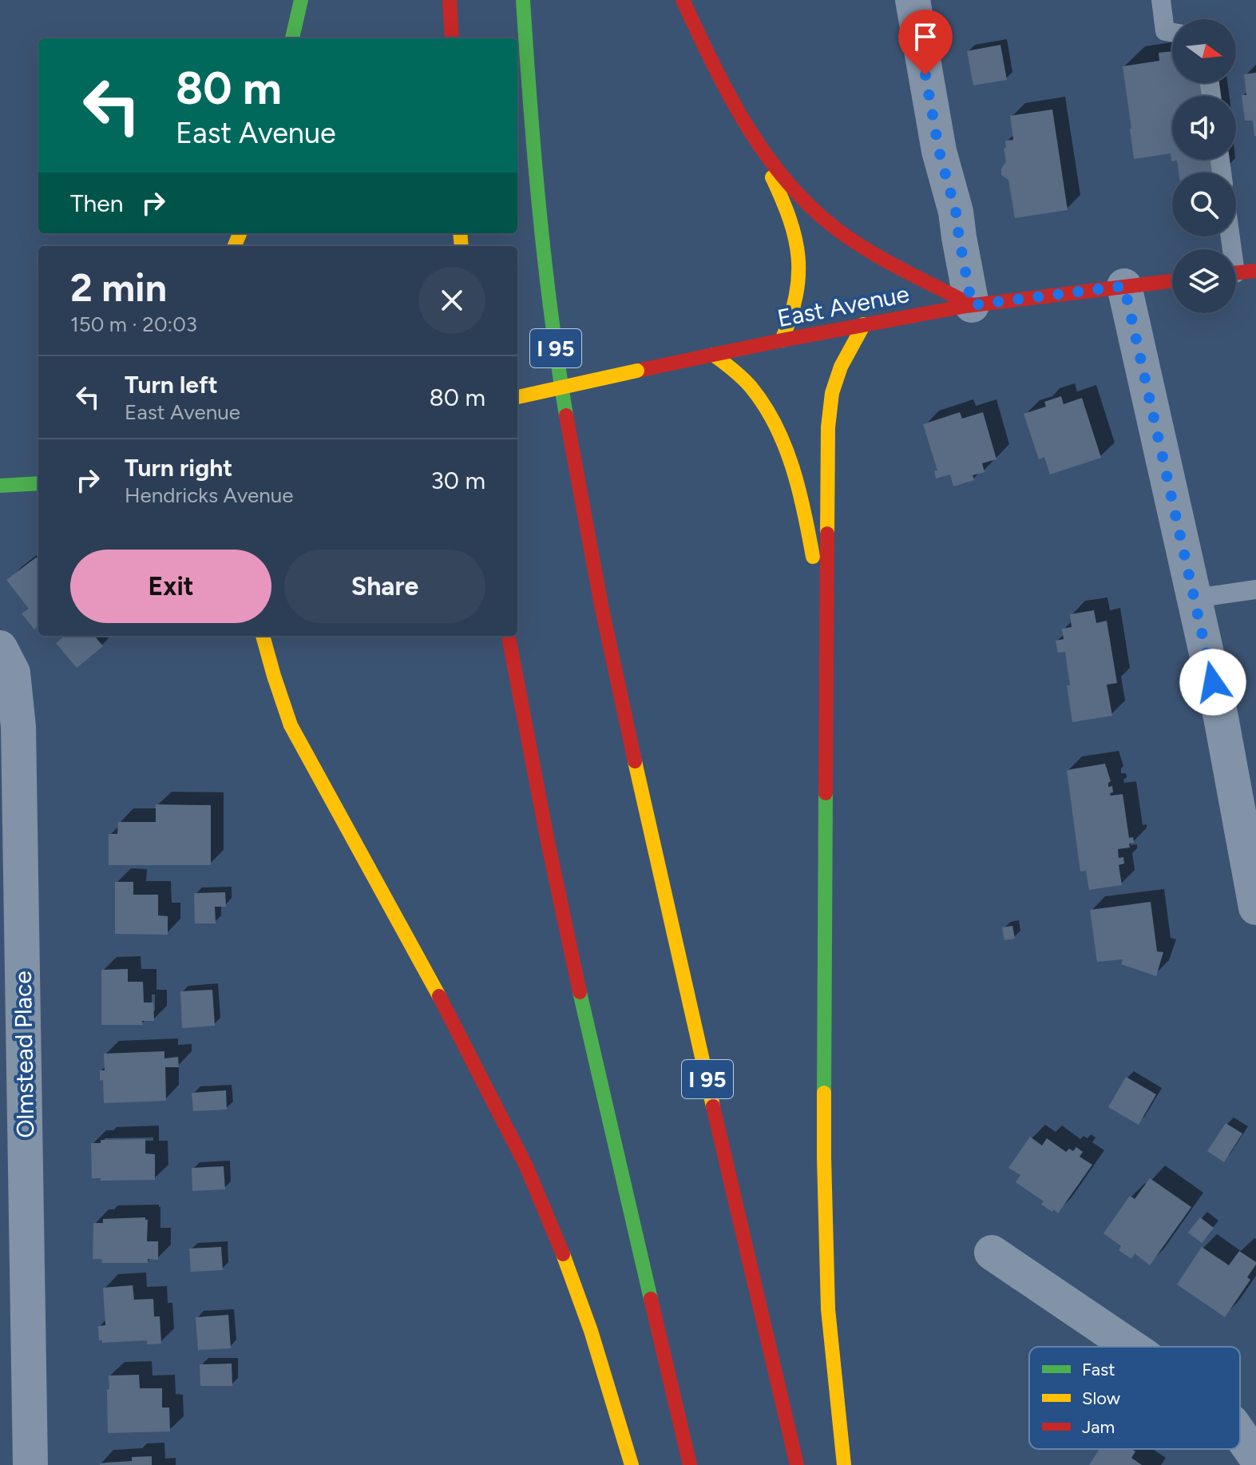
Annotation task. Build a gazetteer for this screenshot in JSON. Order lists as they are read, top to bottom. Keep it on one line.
{"streets":{"main road":["East Avenue","I 95"],"street":["Olmstead Place"]},"legend":["Fast","Slow","Jam"],"north":"right","page":{"turn":["80 m","East Avenue"],"then":"Then","heading":["2 min","150 m · 20:03"],"list":[{"name":"Turn left","note":"East Avenue","value":"80 m"},{"name":"Turn right","note":"Hendricks Avenue","value":"30 m"}],"buttons":["Exit","Share"]}}
